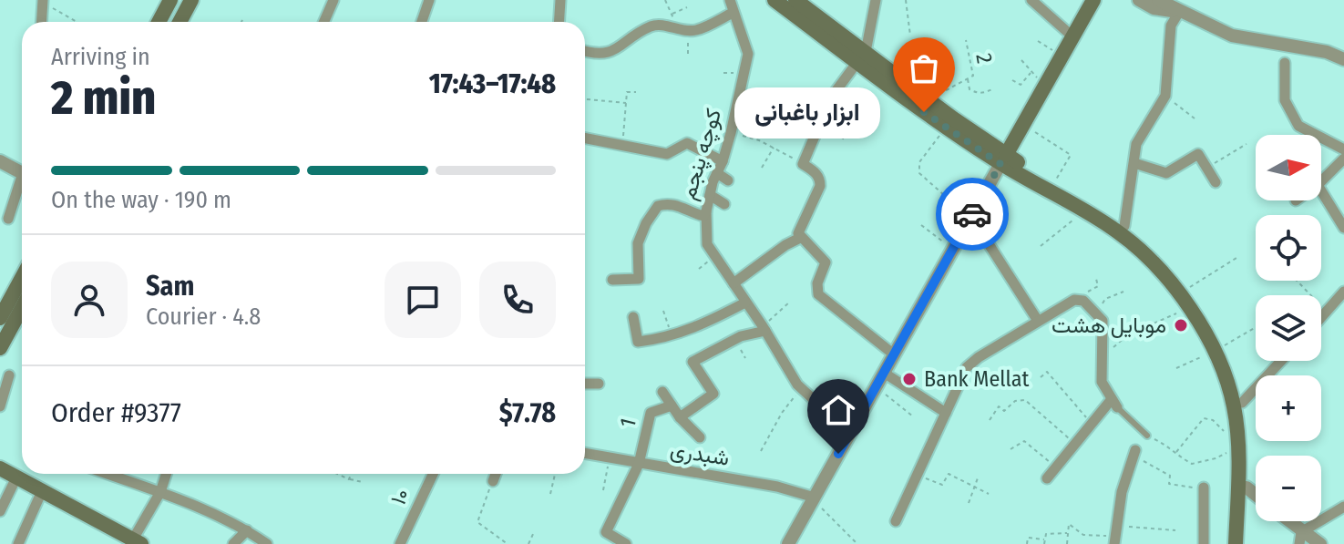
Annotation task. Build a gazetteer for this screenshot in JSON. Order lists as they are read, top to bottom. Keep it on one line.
{"streets":{"street":["کوچه پنجم","1","شبدری","۱۰"],"path":["2"]},"crossings":[["1","شبدری"]],"places":["ابزار باغبانی","موبایل هشت","Bank Mellat"],"north":"right","page":{"heading":["2 min","Arriving in","17:43–17:48"],"panel":["Sam","Courier · 4.8","Order #9377","$7.78"],"bubble":"ابزار باغبانی","map_buttons":["+","−"],"bar":"On the way · 190 m"}}
